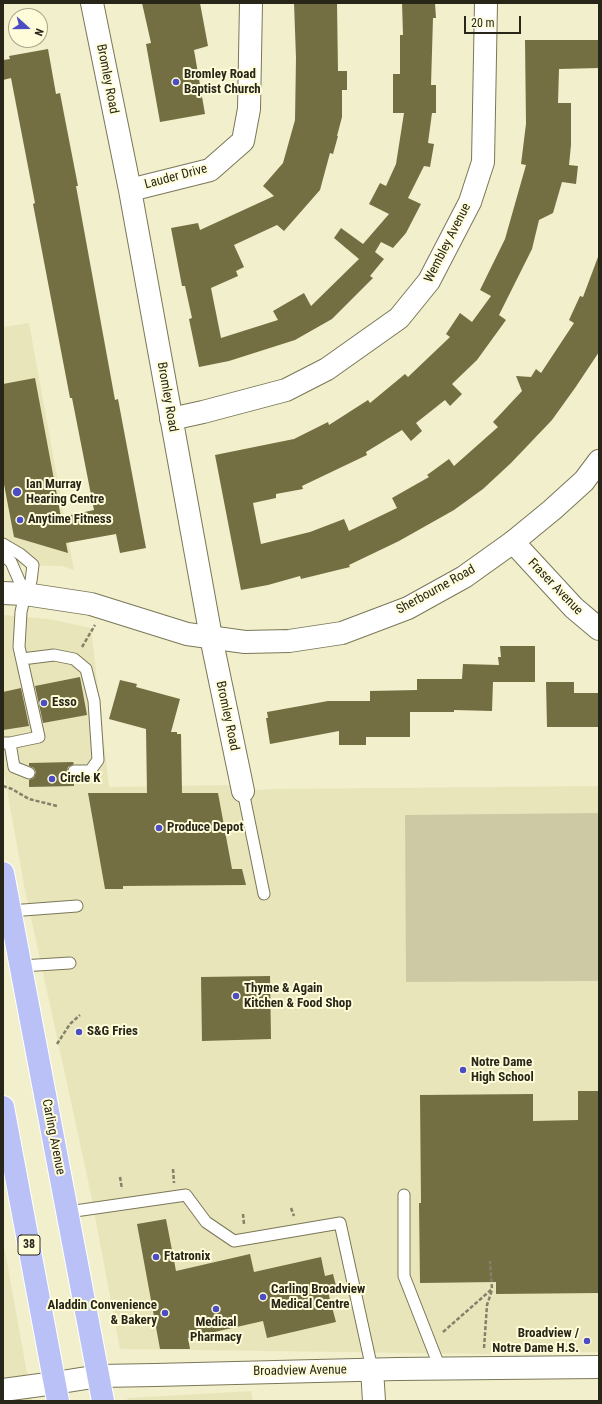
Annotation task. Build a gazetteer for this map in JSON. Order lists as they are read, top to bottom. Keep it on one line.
{"streets":{"main road":["Carling Avenue","38"],"street":["Bromley Road","Lauder Drive","Wembley Avenue","Fraser Avenue","Sherbourne Road","Broadview Avenue"]},"crossings":[["Bromley Road","Lauder Drive"],["Bromley Road","Wembley Avenue"],["Bromley Road","Sherbourne Road"],["Fraser Avenue","Sherbourne Road"],["Carling Avenue","Broadview Avenue"],["38","Broadview Avenue"]],"places":["Bromley Road Baptist Church","Ian Murray Hearing Centre","Anytime Fitness","Esso","Circle K","Produce Depot","Thyme & Again Kitchen & Food Shop","S&G Fries","Notre Dame High School","Ftatronix","Carling Broadview Medical Centre","Medical Pharmacy","Aladdin Convenience & Bakery","Broadview / Notre Dame H.S."],"scale_bar":"20 m","north":"right"}
